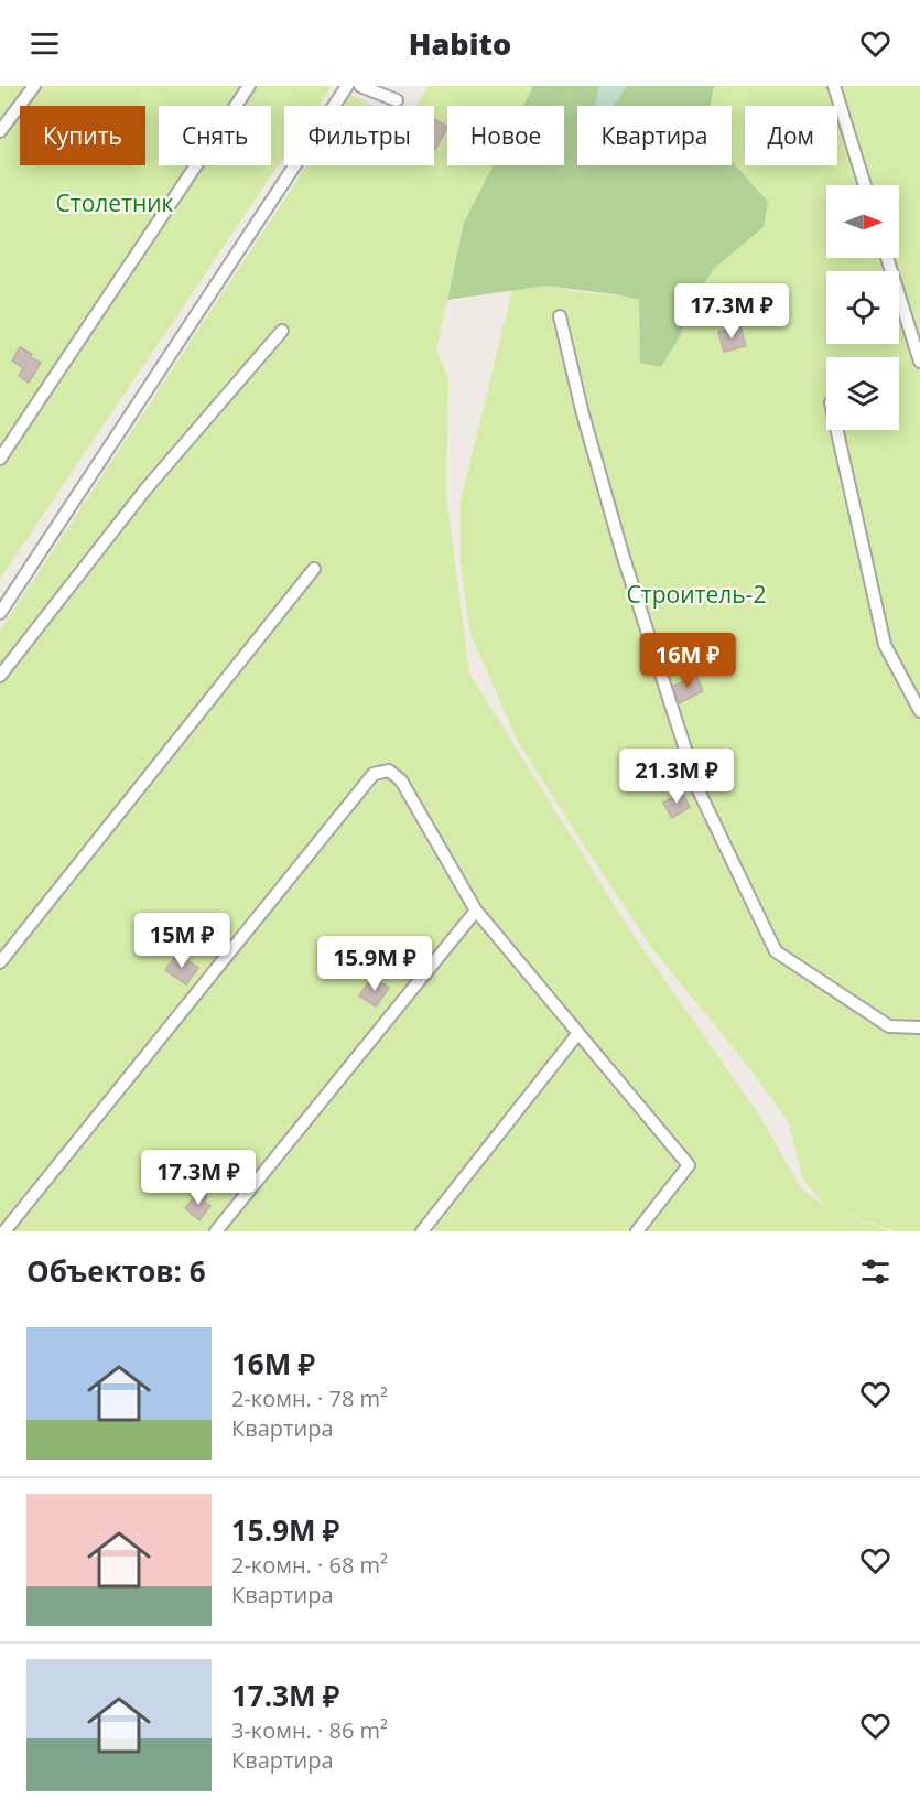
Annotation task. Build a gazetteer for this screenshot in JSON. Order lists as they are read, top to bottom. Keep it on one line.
{"parks":["Столетник","Строитель-2"],"north":"right","page":{"header":"Habito","chip":["Купить","Снять","Фильтры","Новое","Квартира","Дом"],"price":["17.3M ₽","16M ₽","21.3M ₽","15M ₽","15.9M ₽","17.3M ₽"],"heading":"Объектов: 6","list":[{"name":"16M ₽","note":"2-комн. · 78 m² · Квартира"},{"name":"15.9M ₽","note":"2-комн. · 68 m² · Квартира"},{"name":"17.3M ₽","note":"3-комн. · 86 m² · Квартира"}]}}
